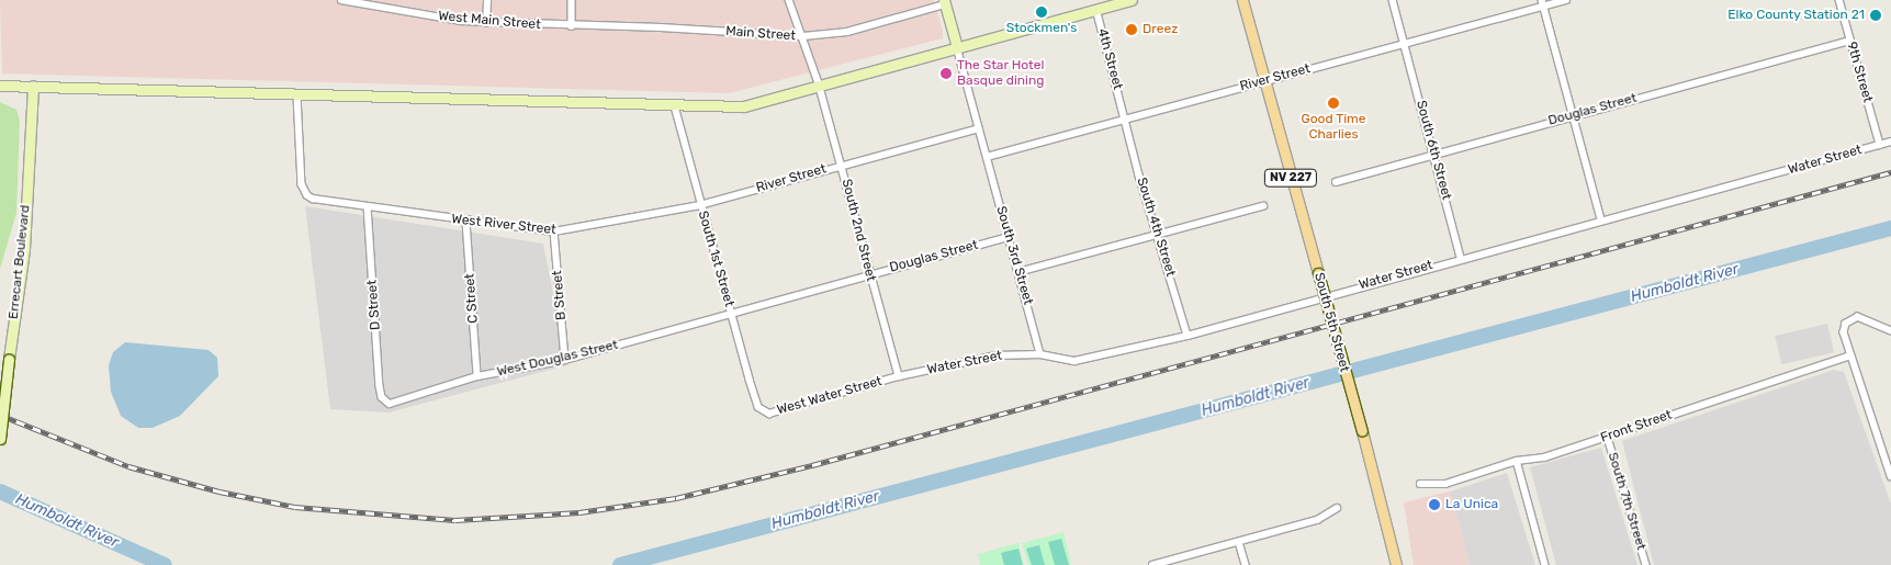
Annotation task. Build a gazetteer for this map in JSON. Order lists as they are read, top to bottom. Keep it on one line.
{"streets":{"main road":["NV 227","Errecart Boulevard","South 5th Street"],"street":["West Main Street","Main Street","4th Street","9th Street","River Street","Douglas Street","South 6th Street","Water Street","West River Street","South 4th Street","South 2nd Street","South 3rd Street","South 1st Street","B Street","C Street","D Street","West Douglas Street","West Water Street","Front Street","South 7th Street"]},"crossings":[["West Main Street","Main Street"],["Main Street","South 2nd Street"],["4th Street","River Street"],["4th Street","South 4th Street"],["9th Street","Douglas Street"],["9th Street","Water Street"],["River Street","South 6th Street"],["River Street","NV 227"],["River Street","West River Street"],["River Street","South 4th Street"],["River Street","South 2nd Street"],["River Street","South 3rd Street"],["River Street","South 1st Street"],["River Street","South 5th Street"],["Douglas Street","South 6th Street"],["Douglas Street","South 2nd Street"],["Douglas Street","South 3rd Street"],["Douglas Street","South 1st Street"],["Douglas Street","West Douglas Street"],["South 6th Street","Water Street"],["Water Street","South 4th Street"],["Water Street","South 2nd Street"],["Water Street","South 3rd Street"],["Water Street","West Water Street"],["NV 227","South 5th Street"],["West River Street","South 1st Street"],["West River Street","B Street"],["West River Street","C Street"],["West River Street","D Street"],["South 2nd Street","West Water Street"],["South 1st Street","West Douglas Street"],["South 1st Street","West Water Street"],["B Street","West Douglas Street"],["C Street","West Douglas Street"],["D Street","West Douglas Street"],["Front Street","South 7th Street"]],"water":["Humboldt River"],"places":["Stockmen's","Elko County Station 21","Dreez","The Star Hotel Basque dining","Good Time Charlies","La Unica"]}
